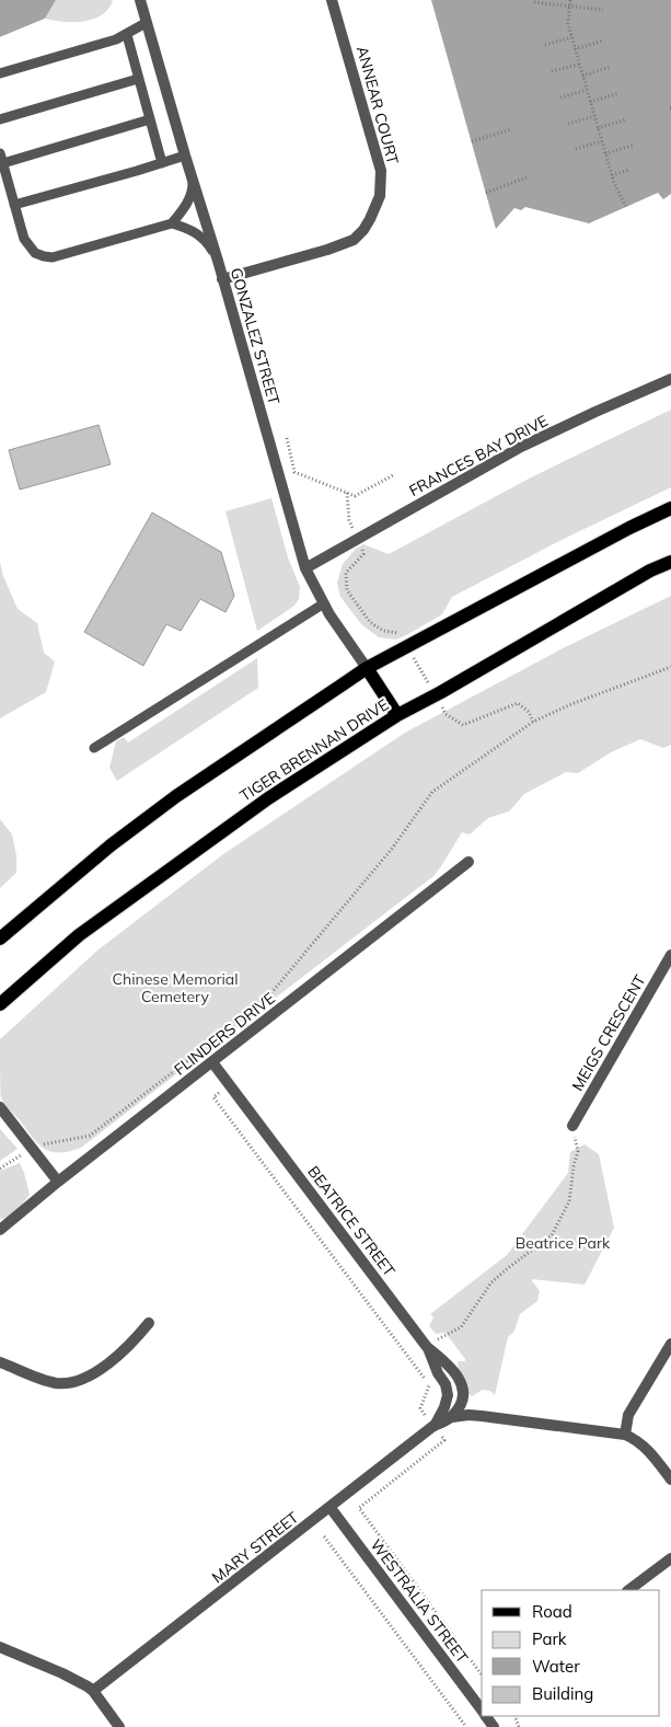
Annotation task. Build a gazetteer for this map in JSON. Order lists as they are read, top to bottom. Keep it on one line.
{"streets":{"main road":["TIGER BRENNAN DRIVE"],"street":["ANNEAR COURT","GONZALEZ STREET","FRANCES BAY DRIVE","MEIGS CRESCENT","FLINDERS DRIVE","BEATRICE STREET","MARY STREET","WESTRALIA STREET"]},"crossings":[["ANNEAR COURT","GONZALEZ STREET"],["GONZALEZ STREET","FRANCES BAY DRIVE"],["FLINDERS DRIVE","BEATRICE STREET"],["MARY STREET","WESTRALIA STREET"]],"parks":["Chinese Memorial Cemetery","Beatrice Park"],"legend":["Road","Park","Water","Building"]}
